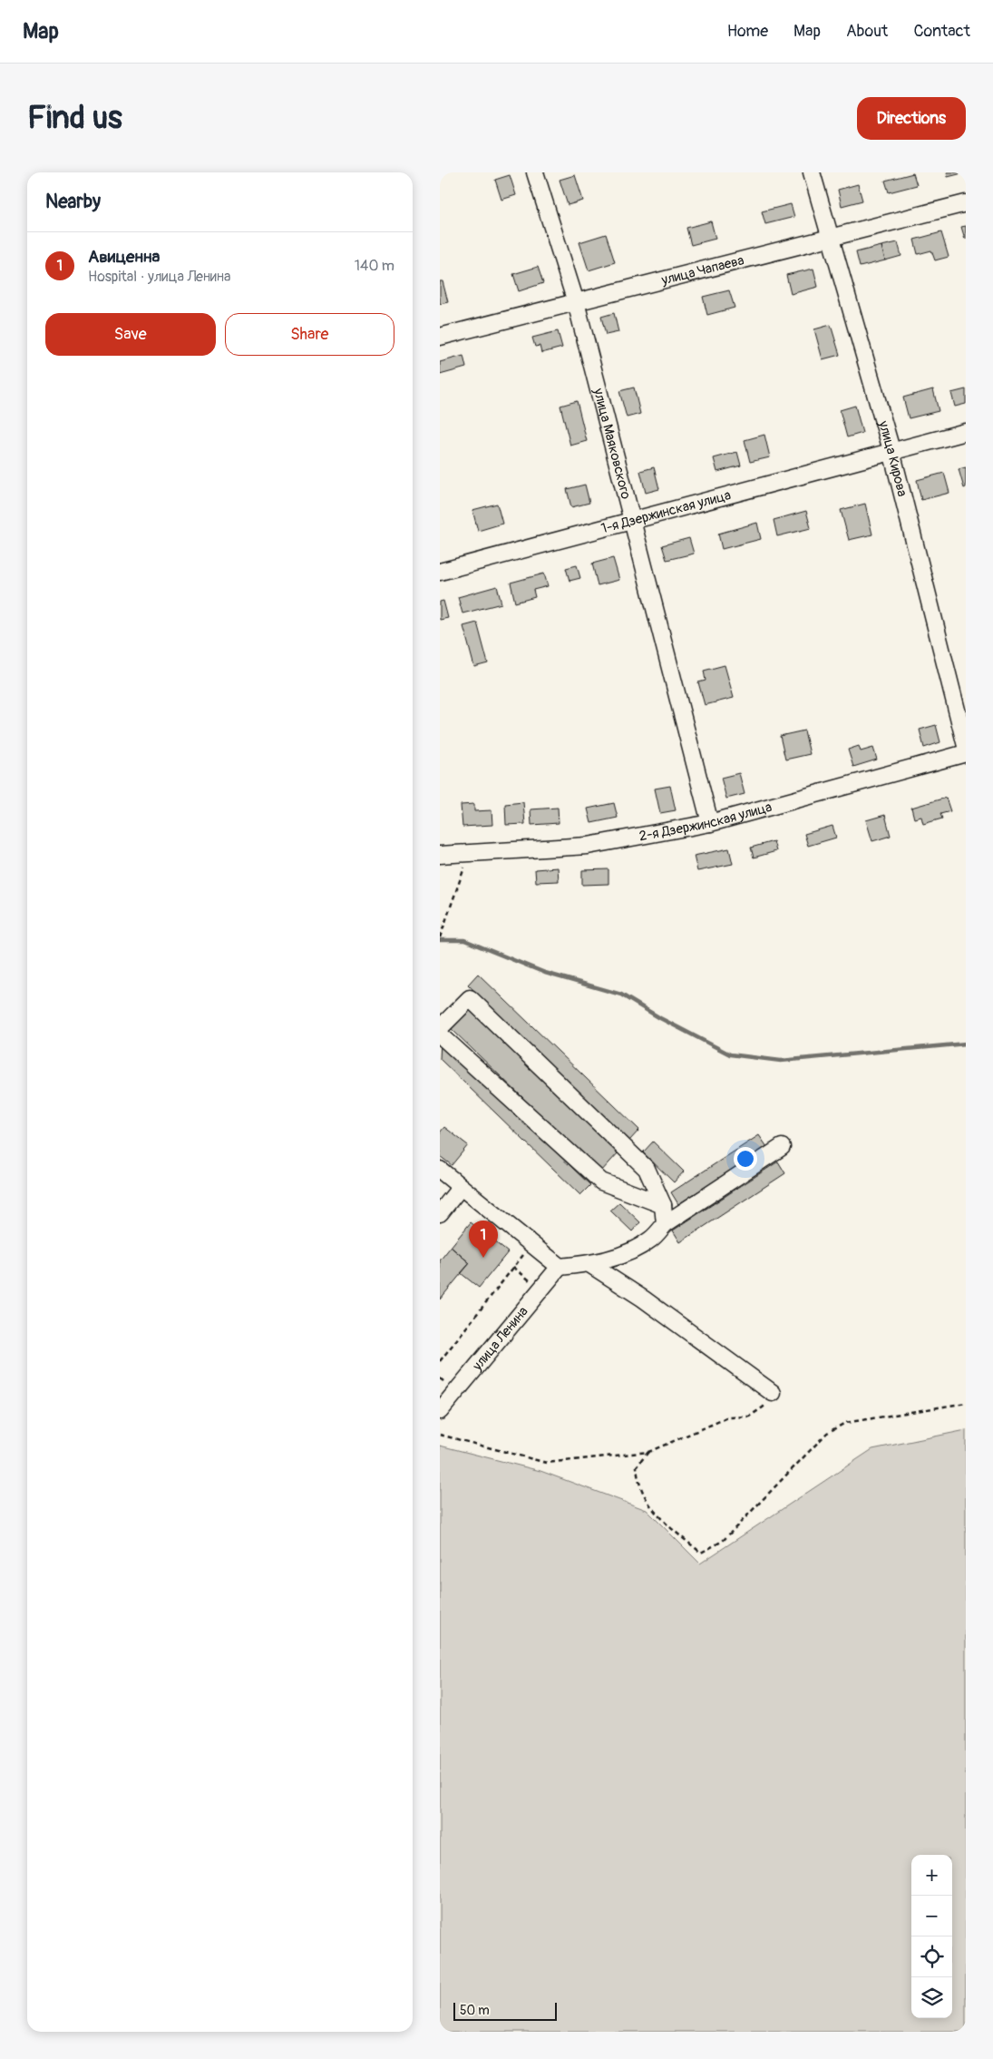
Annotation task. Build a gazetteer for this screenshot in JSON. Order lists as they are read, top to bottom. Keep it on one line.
{"streets":{"street":["улица Чапаева","улица Маяковского","улица Кирова","1-я Дзержинская улица","2-я Дзержинская улица","улица Ленина"]},"crossings":[["улица Чапаева","улица Маяковского"],["улица Чапаева","улица Кирова"],["улица Маяковского","1-я Дзержинская улица"],["улица Маяковского","2-я Дзержинская улица"],["улица Кирова","1-я Дзержинская улица"]],"scale_bar":"50 m","page":{"header":"Map","nav":["Home","Map","About","Contact"],"buttons":["Directions",["Save","Share"]],"title":"Find us","heading":"Nearby","list":[{"mark":"1","name":"Авиценна","note":"Hospital · улица Ленина","value":"140 m"}],"pins":"1","map_buttons":["+","−"],"scale":"50 m"}}
